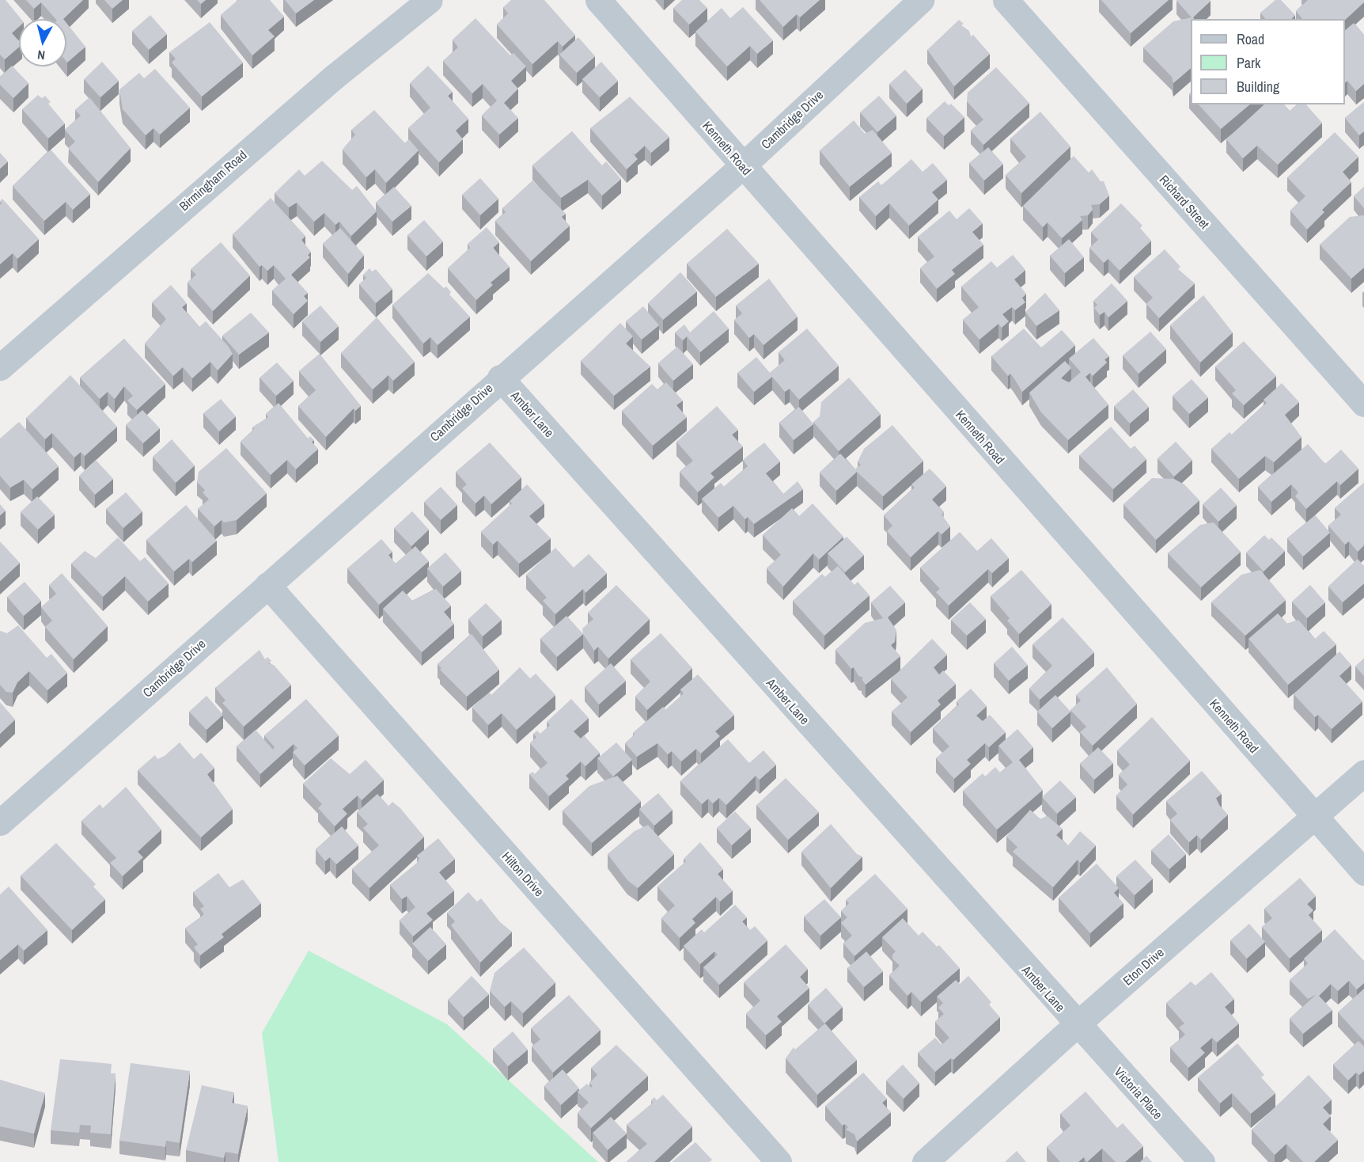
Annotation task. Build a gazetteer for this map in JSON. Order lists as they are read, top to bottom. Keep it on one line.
{"streets":{"street":["Cambridge Drive","Kenneth Road","Birmingham Road","Richard Street","Amber Lane","Hilton Drive","Eton Drive","Victoria Place"]},"crossings":[["Cambridge Drive","Kenneth Road"],["Cambridge Drive","Amber Lane"],["Cambridge Drive","Hilton Drive"],["Kenneth Road","Eton Drive"],["Amber Lane","Eton Drive"],["Amber Lane","Victoria Place"],["Eton Drive","Victoria Place"]],"legend":["Road","Park","Building"],"north":"bottom"}
